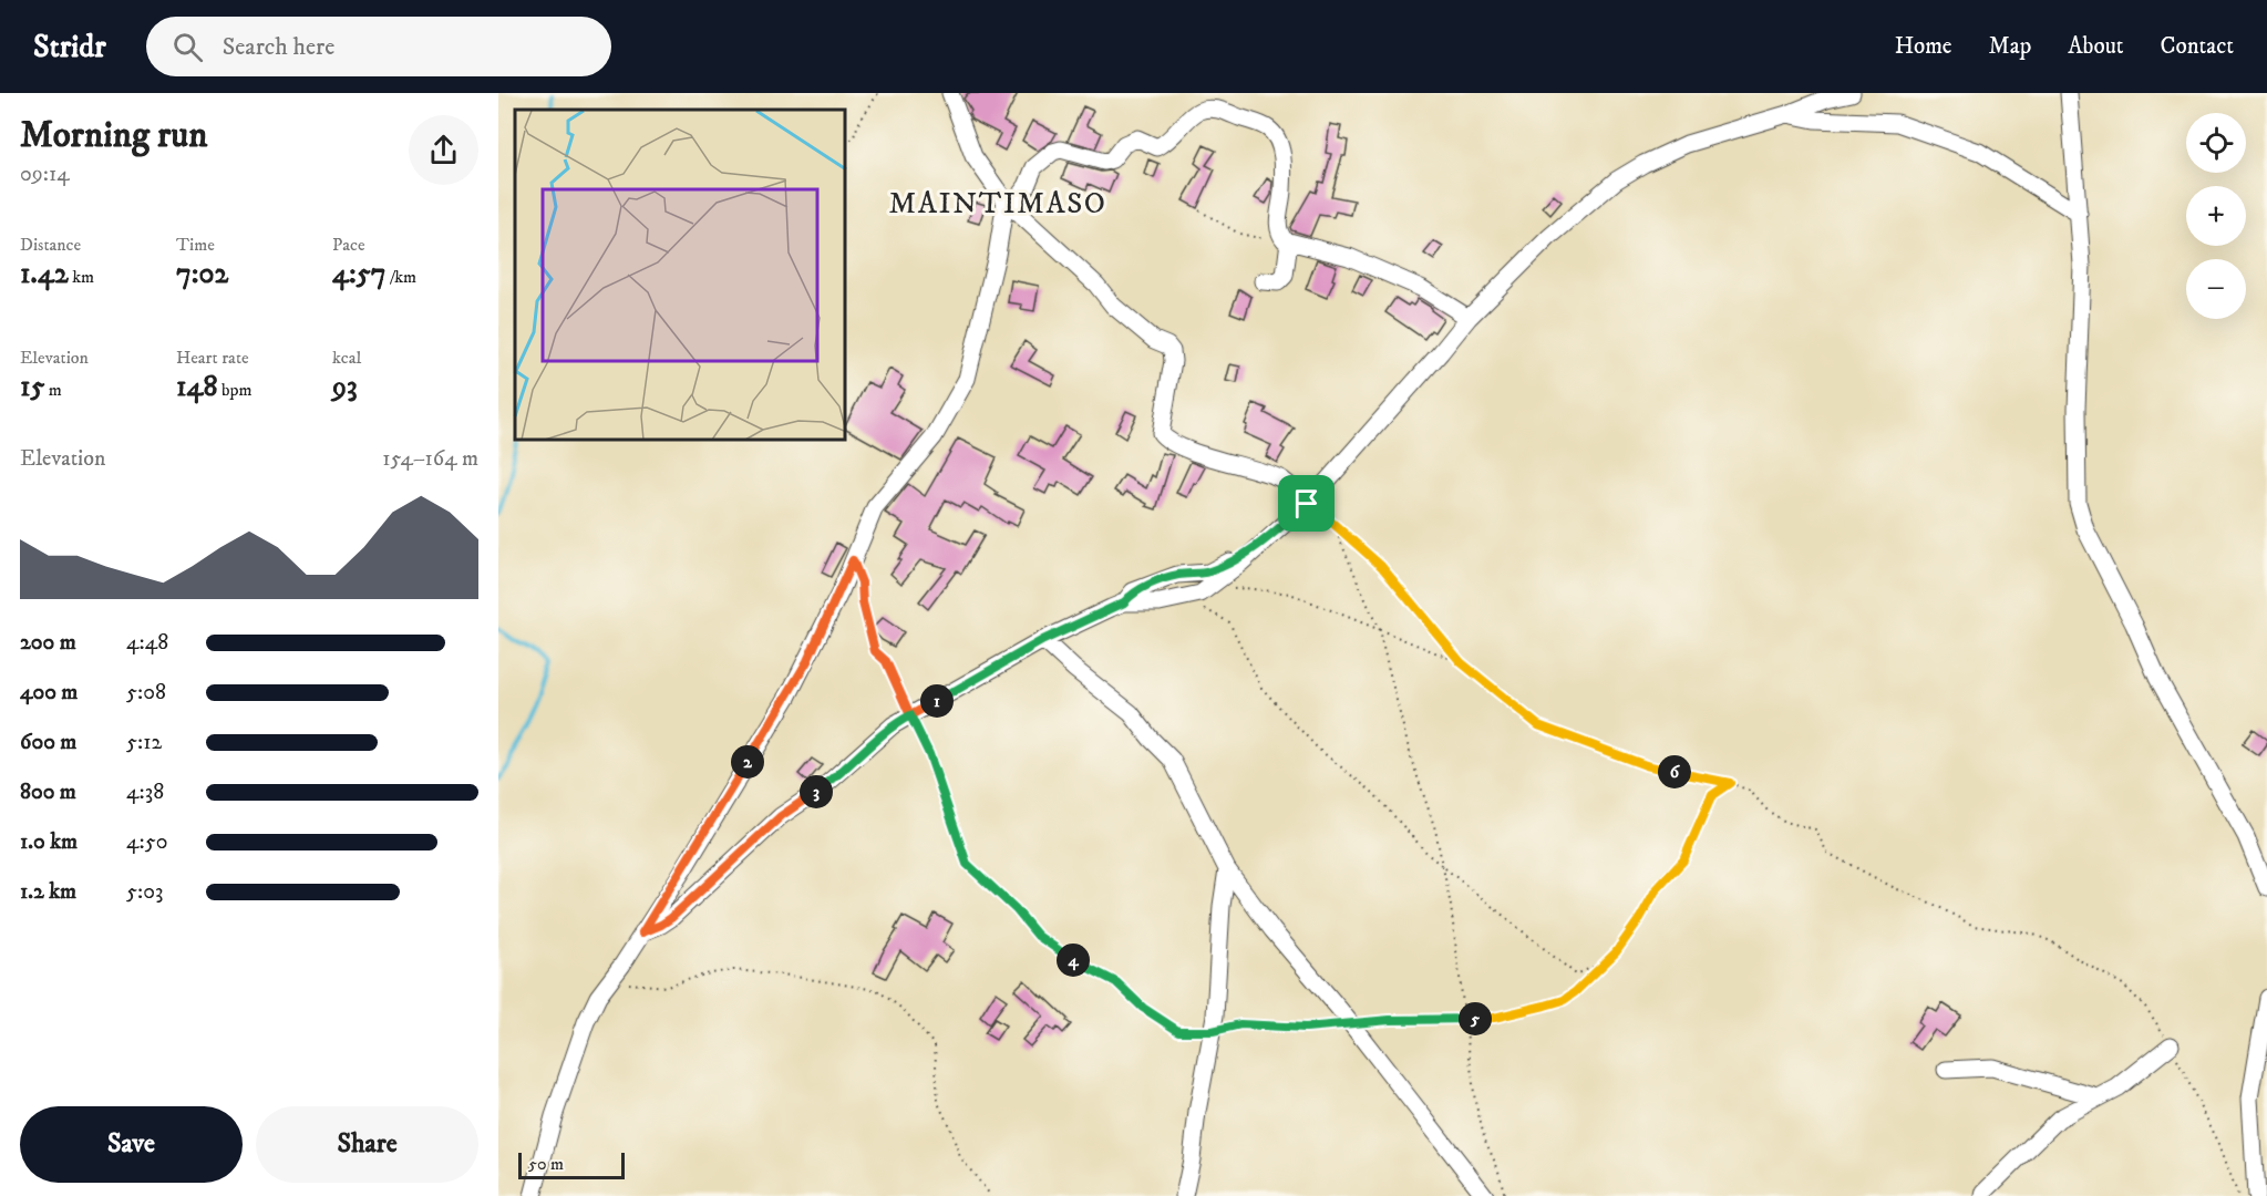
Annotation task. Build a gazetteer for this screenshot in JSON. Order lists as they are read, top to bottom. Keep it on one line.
{"districts":["MAINTIMASO"],"scale_bar":"50 m","page":{"header":"Stridr","search":"Search here","nav":["Home","Map","About","Contact"],"heading":["Morning run","09:14"],"map_buttons":["+","−"],"stats":[["Distance","1.42 km"],["Time","7:02"],["Pace","4:57 /km"],["Elevation","15 m"],["Heart rate","148 bpm"],["kcal","93"]],"chart":["Elevation","154–164 m"],"list":[{"name":"200 m","note":"4:48"},{"name":"400 m","note":"5:08"},{"name":"600 m","note":"5:12"},{"name":"800 m","note":"4:38"},{"name":"1.0 km","note":"4:50"},{"name":"1.2 km","note":"5:03"}],"pins":["1","2","6","3","4","5"],"buttons":["Save","Share"],"scale":"50 m"}}
